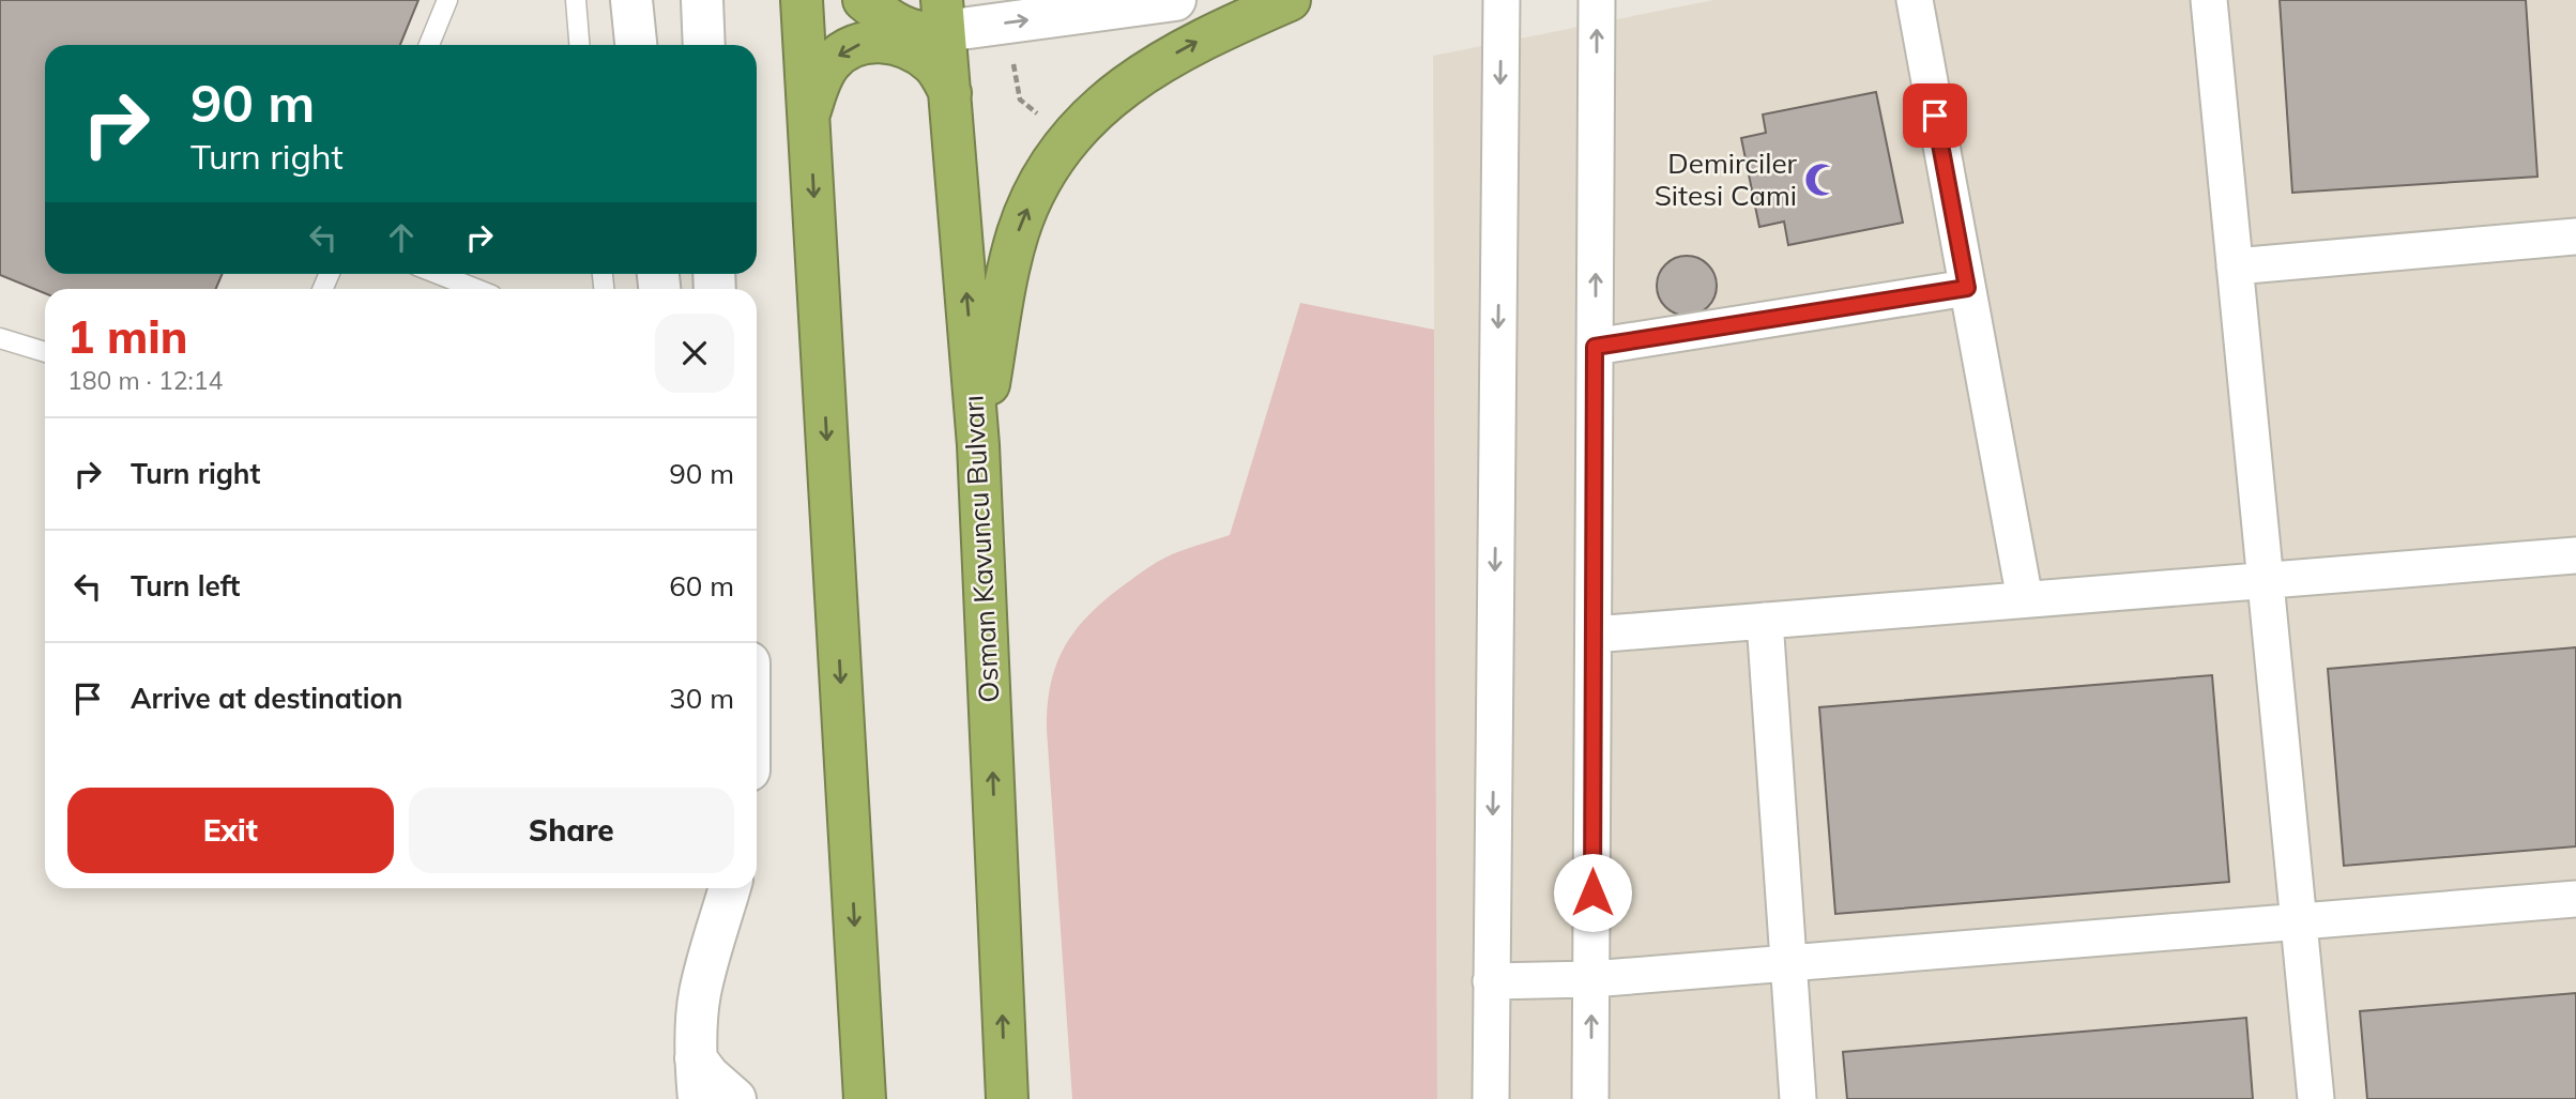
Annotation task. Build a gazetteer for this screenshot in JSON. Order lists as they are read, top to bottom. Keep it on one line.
{"streets":{"highway":["Osman Kavuncu Bulvarı"]},"places":{"mosque":["Demirciler Sitesi Cami"]},"page":{"turn":["90 m","Turn right"],"heading":["1 min","180 m · 12:14"],"list":[{"name":"Turn right","value":"90 m"},{"name":"Turn left","value":"60 m"},{"name":"Arrive at destination","value":"30 m"}],"buttons":["Exit","Share"]}}
